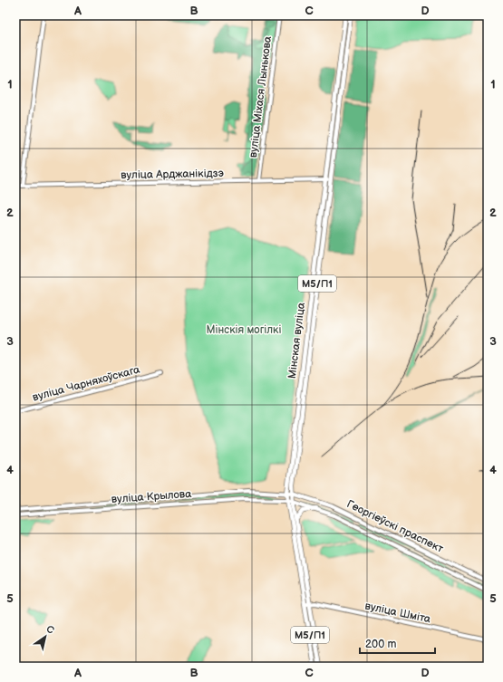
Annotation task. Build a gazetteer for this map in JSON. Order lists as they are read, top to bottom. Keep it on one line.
{"streets":{"main road":["вуліца Міхася Лынькова","вуліца Арджанікідзэ","М5/П1","Мінская вуліца","вуліца Чарняхоўскага","вуліца Крылова","Георгіеўскі праспект","вуліца Шміта"]},"crossings":[["вуліца Міхася Лынькова","вуліца Арджанікідзэ"],["вуліца Арджанікідзэ","Мінская вуліца"],["Мінская вуліца","вуліца Крылова"],["Мінская вуліца","Георгіеўскі праспект"],["Мінская вуліца","вуліца Шміта"],["вуліца Крылова","Георгіеўскі праспект"]],"parks":["Мінскія могілкі"],"scale_bar":"200 m","north":"top right","grid":{"columns":["A","B","C","D"],"rows":["1","2","3","4","5"]}}
